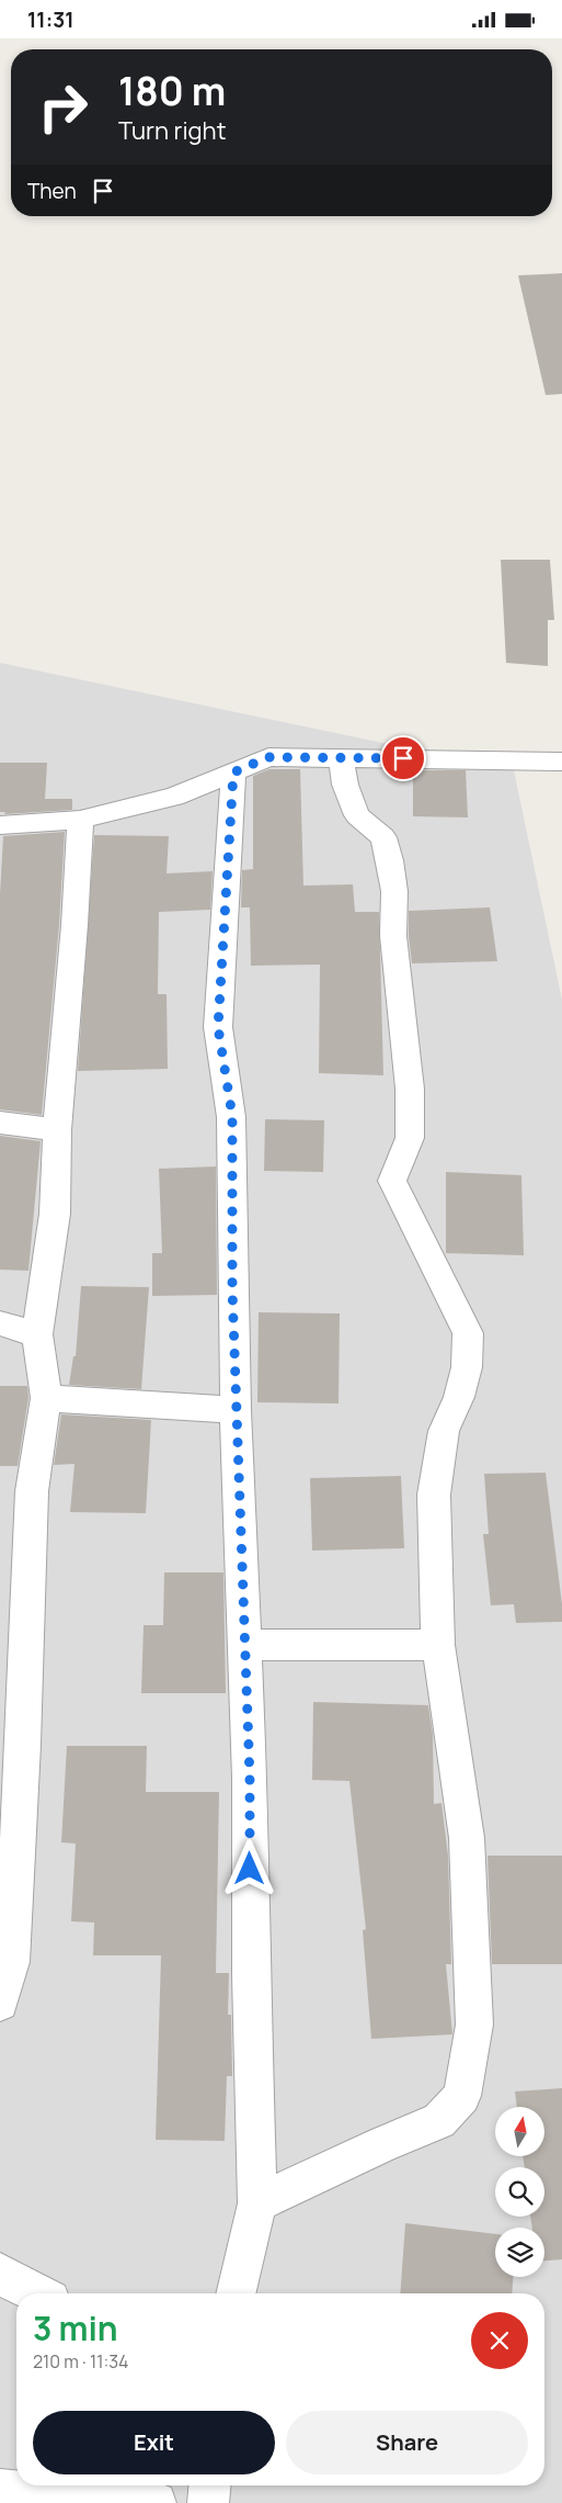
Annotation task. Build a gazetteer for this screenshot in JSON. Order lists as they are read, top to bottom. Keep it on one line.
{"north":"top","page":{"status":"11:31","turn":["180 m","Turn right"],"then":"Then","heading":["3 min","210 m · 11:34"],"buttons":["Exit","Share"]}}
